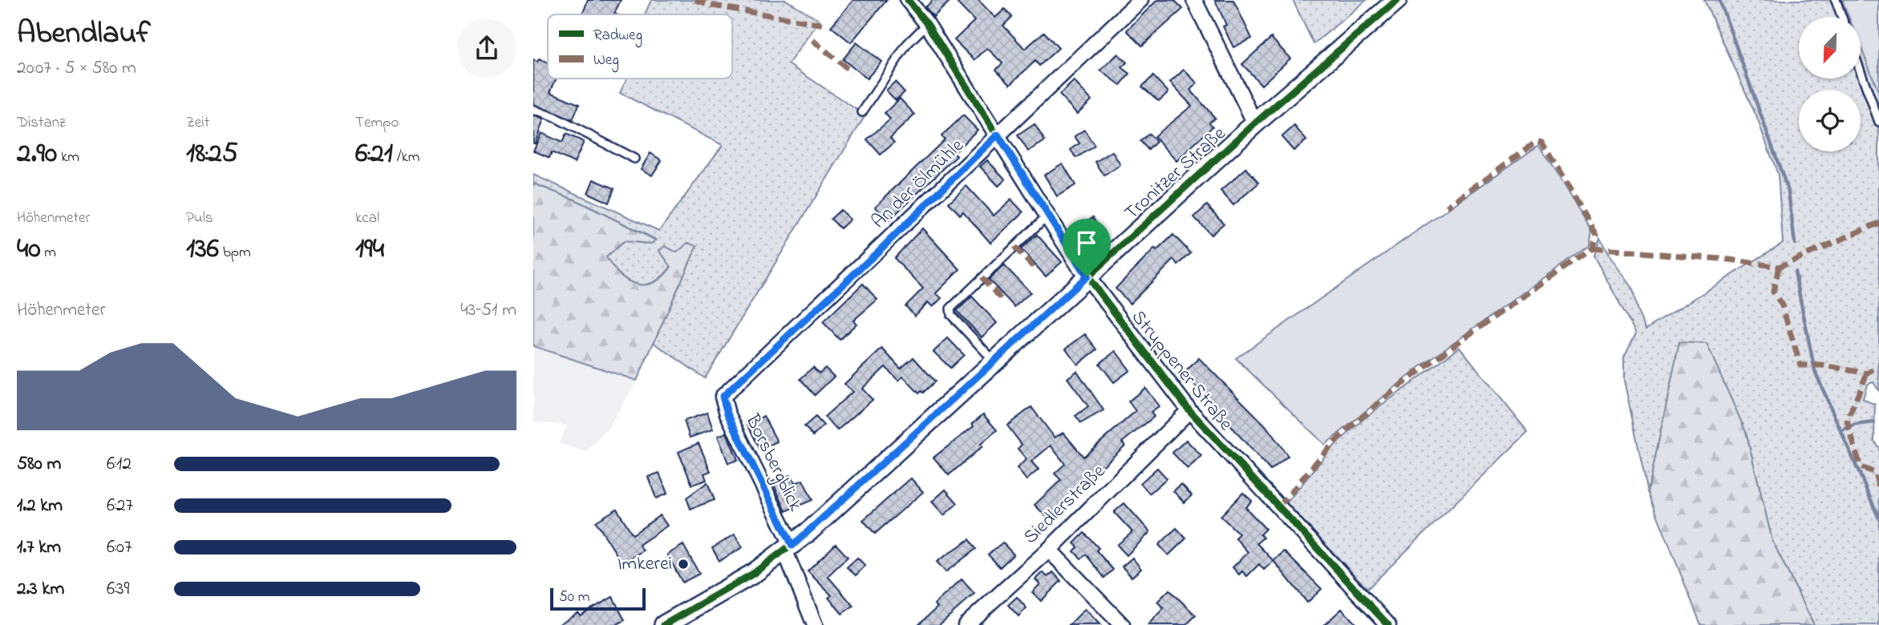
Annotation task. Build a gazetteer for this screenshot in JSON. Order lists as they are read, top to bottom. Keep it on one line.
{"streets":{"street":["Tronitzer Straße","An der Ölmühle","Struppener Straße","Borsbergblick","Siedlerstraße"]},"crossings":[["Tronitzer Straße","Struppener Straße"],["Tronitzer Straße","Borsbergblick"],["An der Ölmühle","Struppener Straße"],["An der Ölmühle","Borsbergblick"],["Struppener Straße","Siedlerstraße"]],"places":["Imkerei"],"legend":["Radweg","Weg"],"scale_bar":"50 m","north":"bottom left","page":{"heading":["Abendlauf","20:07 · 5 × 580 m"],"stats":[["Distanz","2.90 km"],["Zeit","18:25"],["Tempo","6:21 /km"],["Höhenmeter","40 m"],["Puls","136 bpm"],["kcal","194"]],"chart":["Höhenmeter","43–51 m"],"list":[{"name":"580 m","note":"6:12"},{"name":"1.2 km","note":"6:27"},{"name":"1.7 km","note":"6:07"},{"name":"2.3 km","note":"6:39"}],"scale":"50 m"}}
